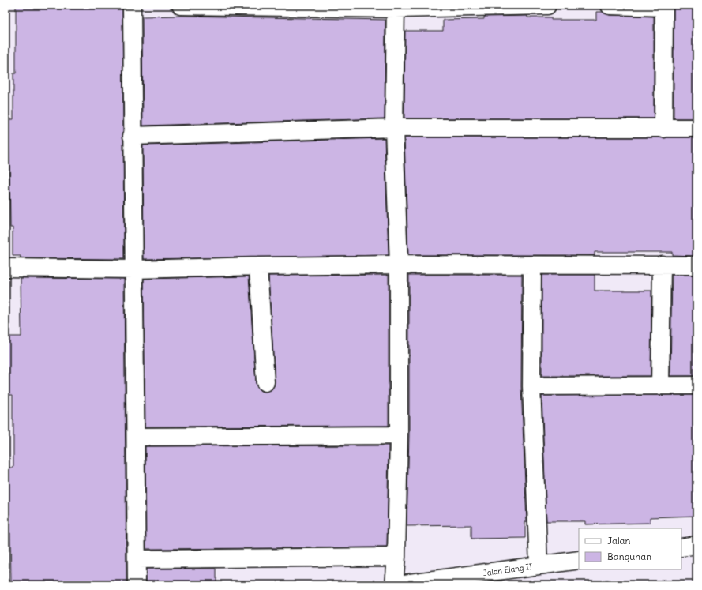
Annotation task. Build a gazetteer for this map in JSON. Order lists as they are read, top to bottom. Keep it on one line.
{"streets":{"street":["Jalan Elang II"]},"legend":["Jalan","Bangunan"]}
